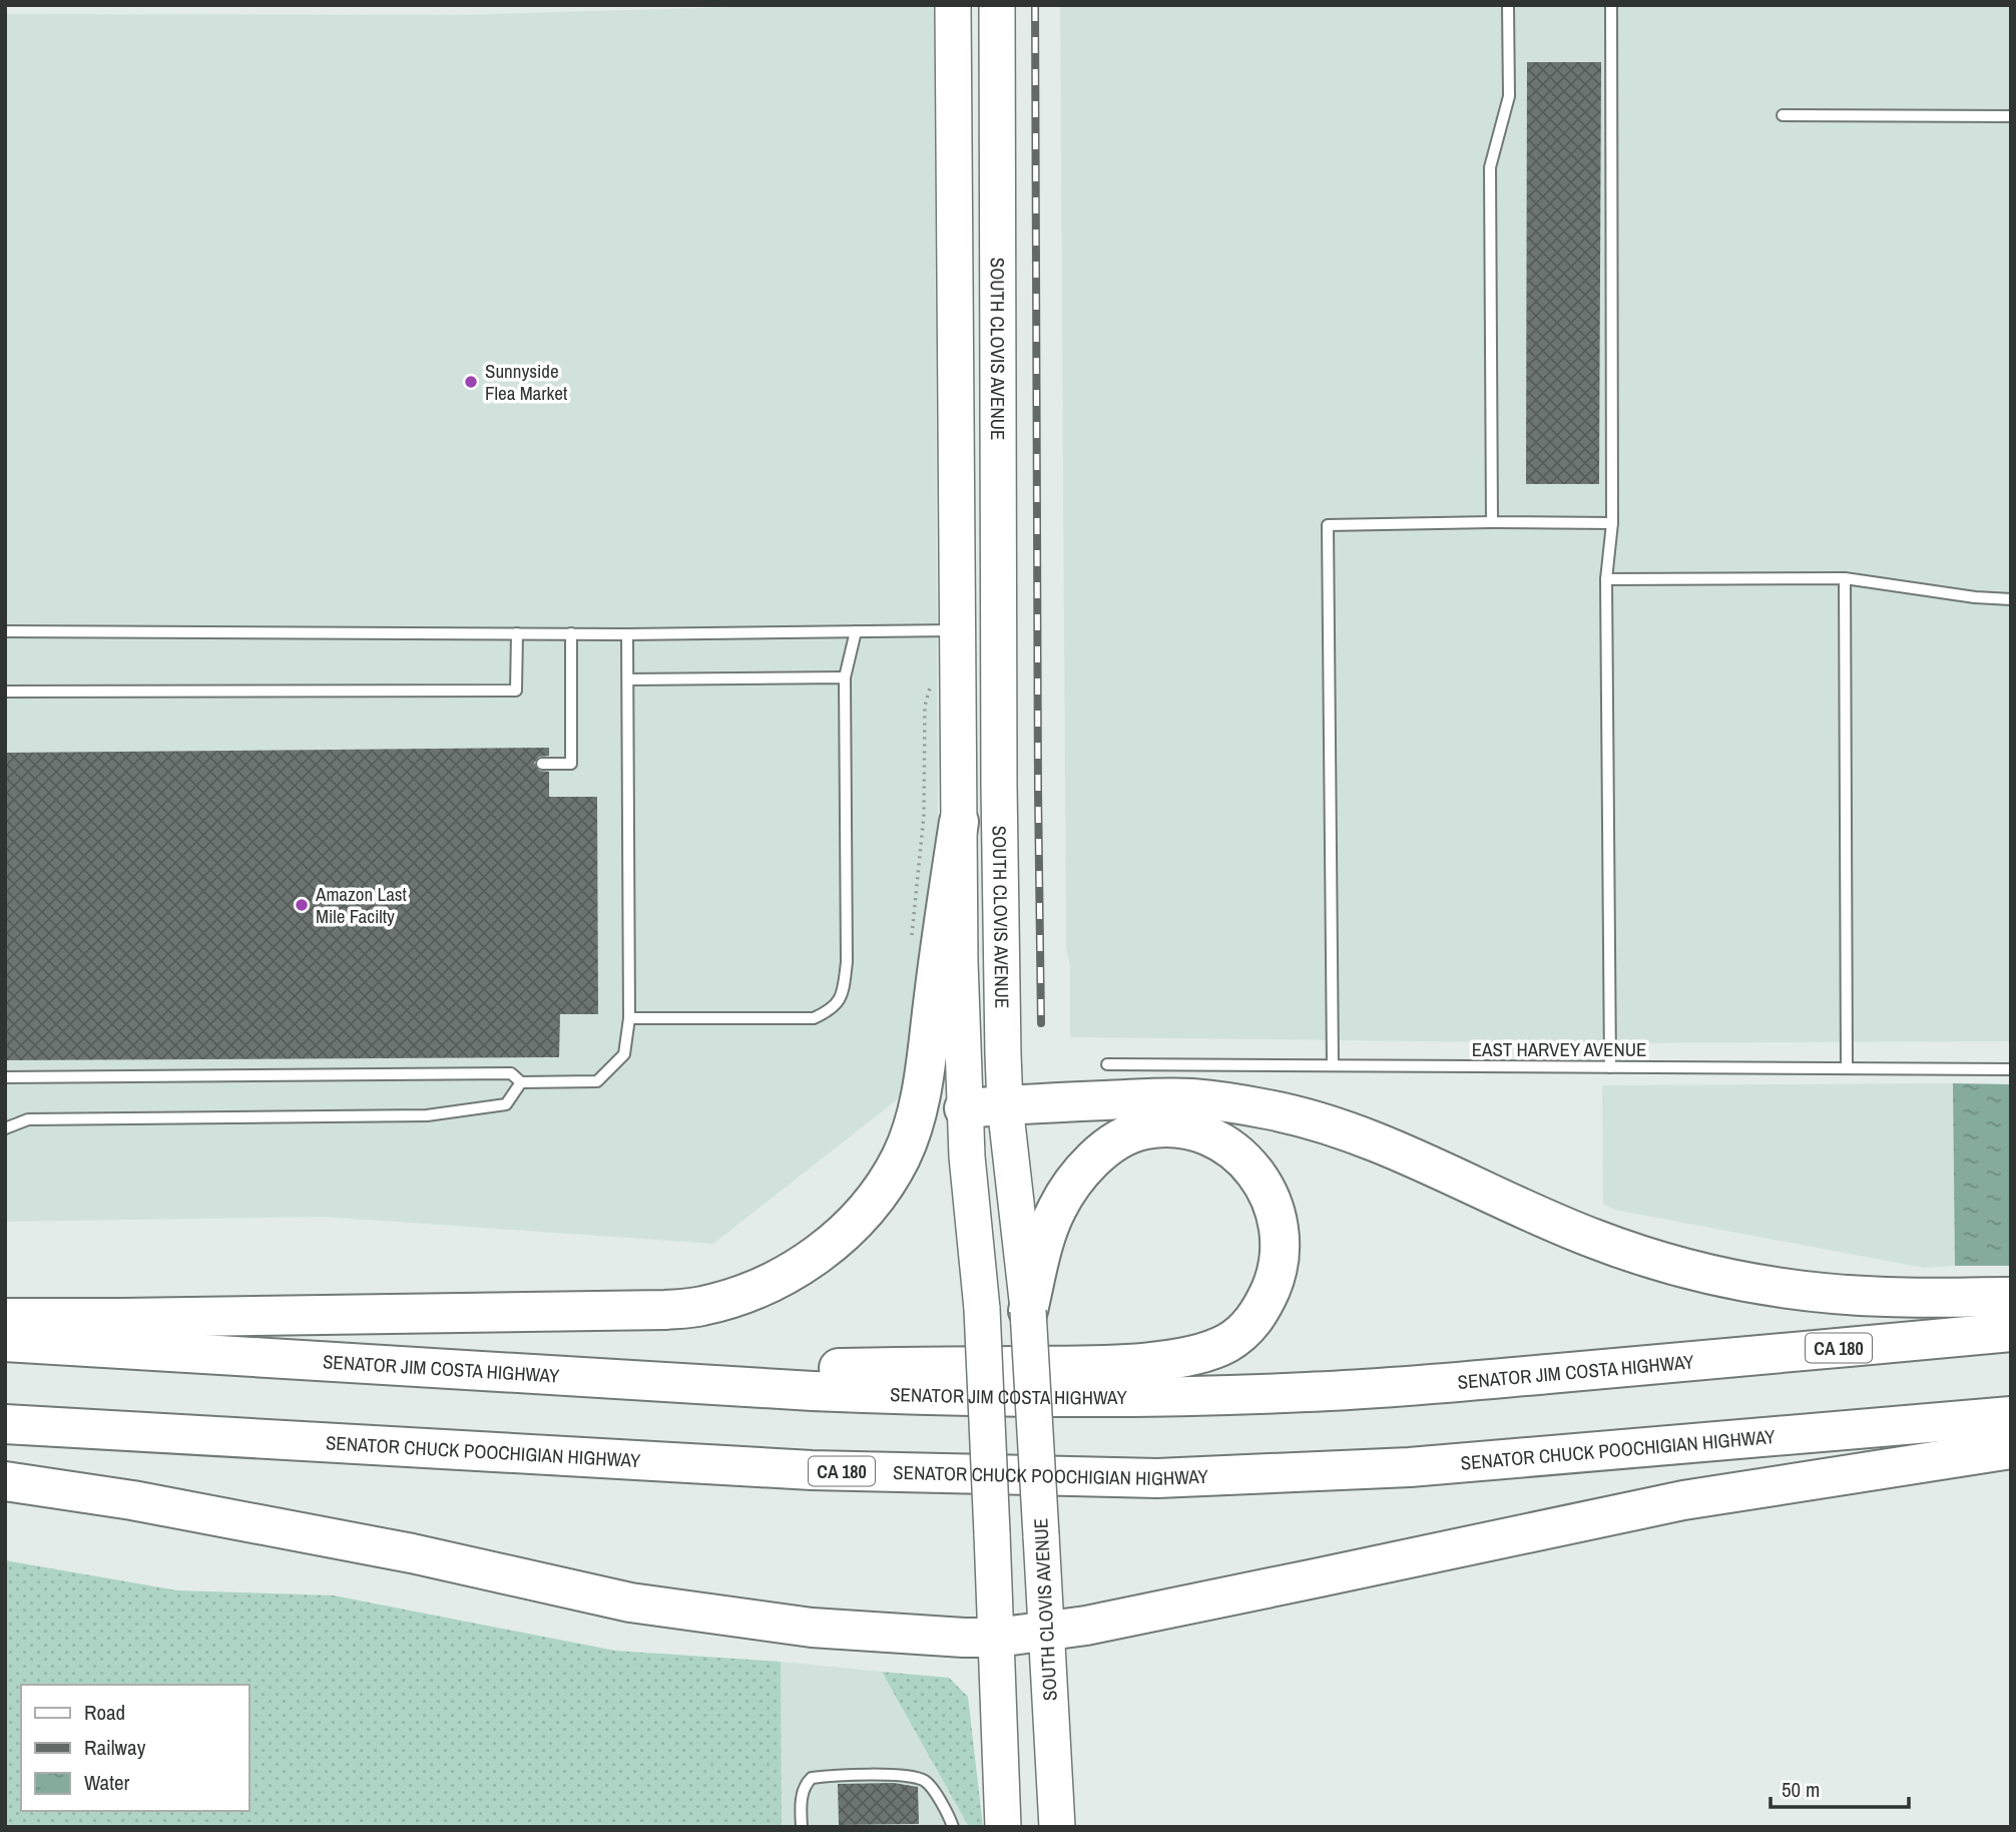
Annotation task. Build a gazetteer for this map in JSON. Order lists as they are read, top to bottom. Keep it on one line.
{"streets":{"highway":["CA 180","SENATOR JIM COSTA HIGHWAY","SENATOR CHUCK POOCHIGIAN HIGHWAY"],"main road":["SOUTH CLOVIS AVENUE"],"lane":["EAST HARVEY AVENUE"]},"places":["Sunnyside Flea Market","Amazon Last Mile Facilty"],"legend":["Road","Railway","Water"],"scale_bar":"50 m"}
